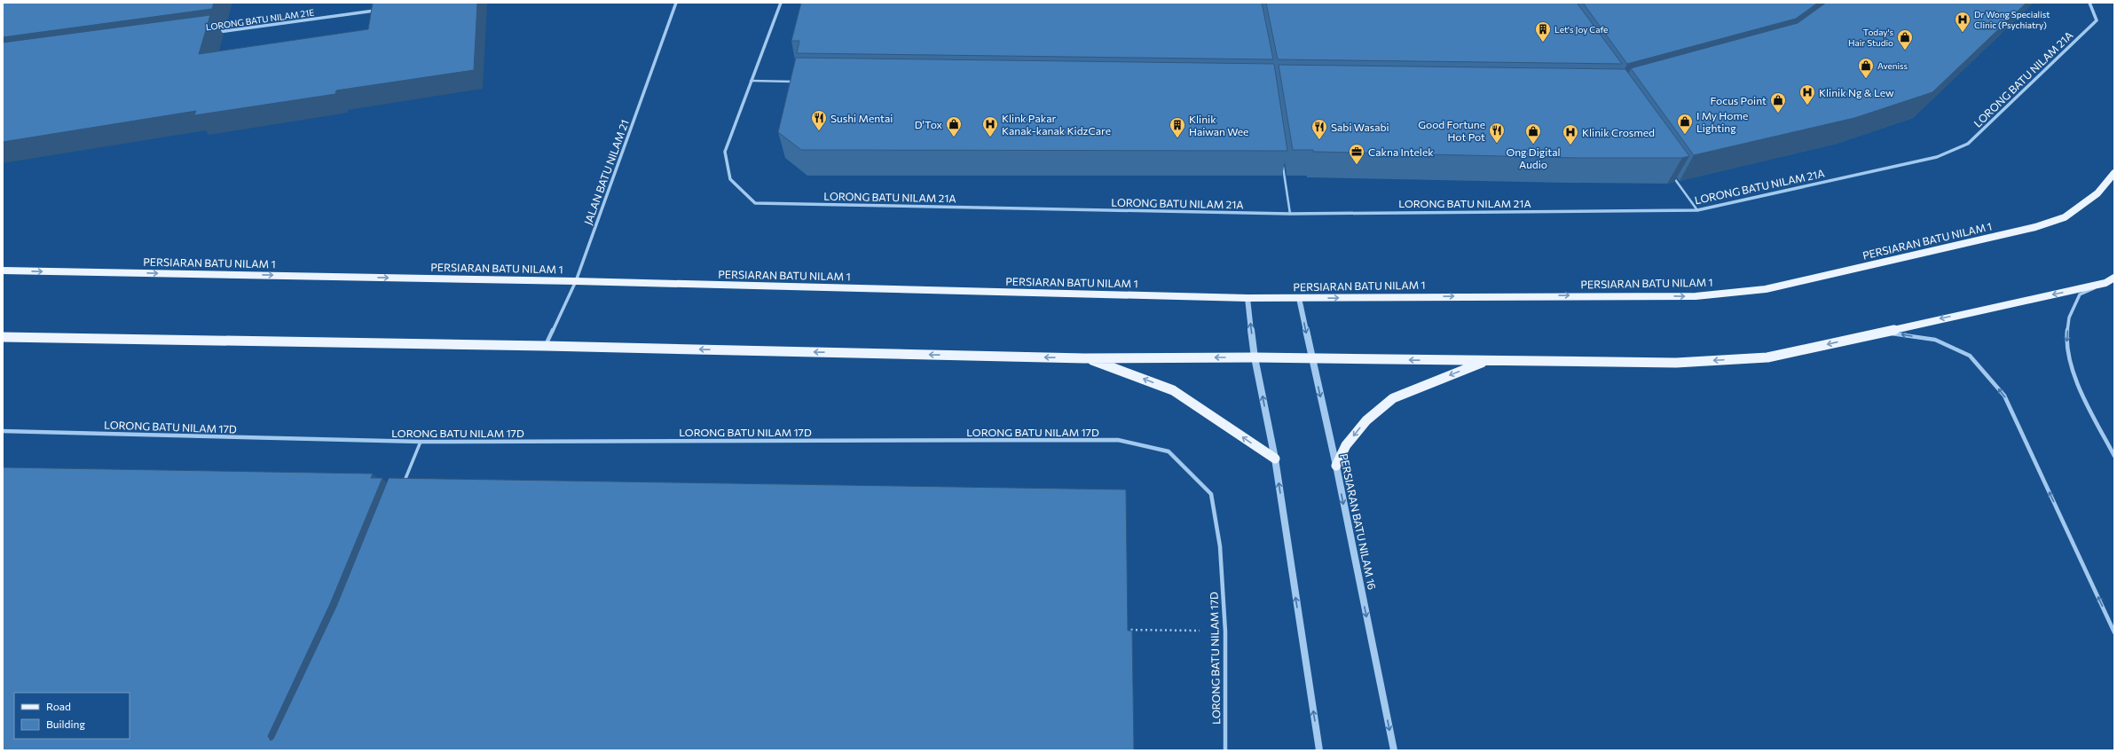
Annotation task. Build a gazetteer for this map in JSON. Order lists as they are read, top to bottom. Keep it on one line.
{"streets":{"main road":["PERSIARAN BATU NILAM 1"],"street":["LORONG BATU NILAM 21E","LORONG BATU NILAM 21A","JALAN BATU NILAM 21","LORONG BATU NILAM 17D","PERSIARAN BATU NILAM 16"]},"crossings":[["JALAN BATU NILAM 21","PERSIARAN BATU NILAM 1"],["PERSIARAN BATU NILAM 1","PERSIARAN BATU NILAM 16"]],"one_way":["PERSIARAN BATU NILAM 16"],"places":{"hospital":["Dr Wong Specialist Clinic (Psychiatry)","Klinik Ng & Lew","Klink Pakar Kanak-kanak KidzCare","Klinik Crosmed"],"building":["Let's Joy Cafe","Klinik Haiwan Wee"],"shop":["Today's Hair Studio","Aveniss","Focus Point","I My Home Lighting","D'Tox","Ong Digital Audio"],"restaurant":["Sushi Mentai","Sabi Wasabi","Good Fortune Hot Pot"],"office":["Cakna Intelek"]},"legend":["Road","Building"]}
